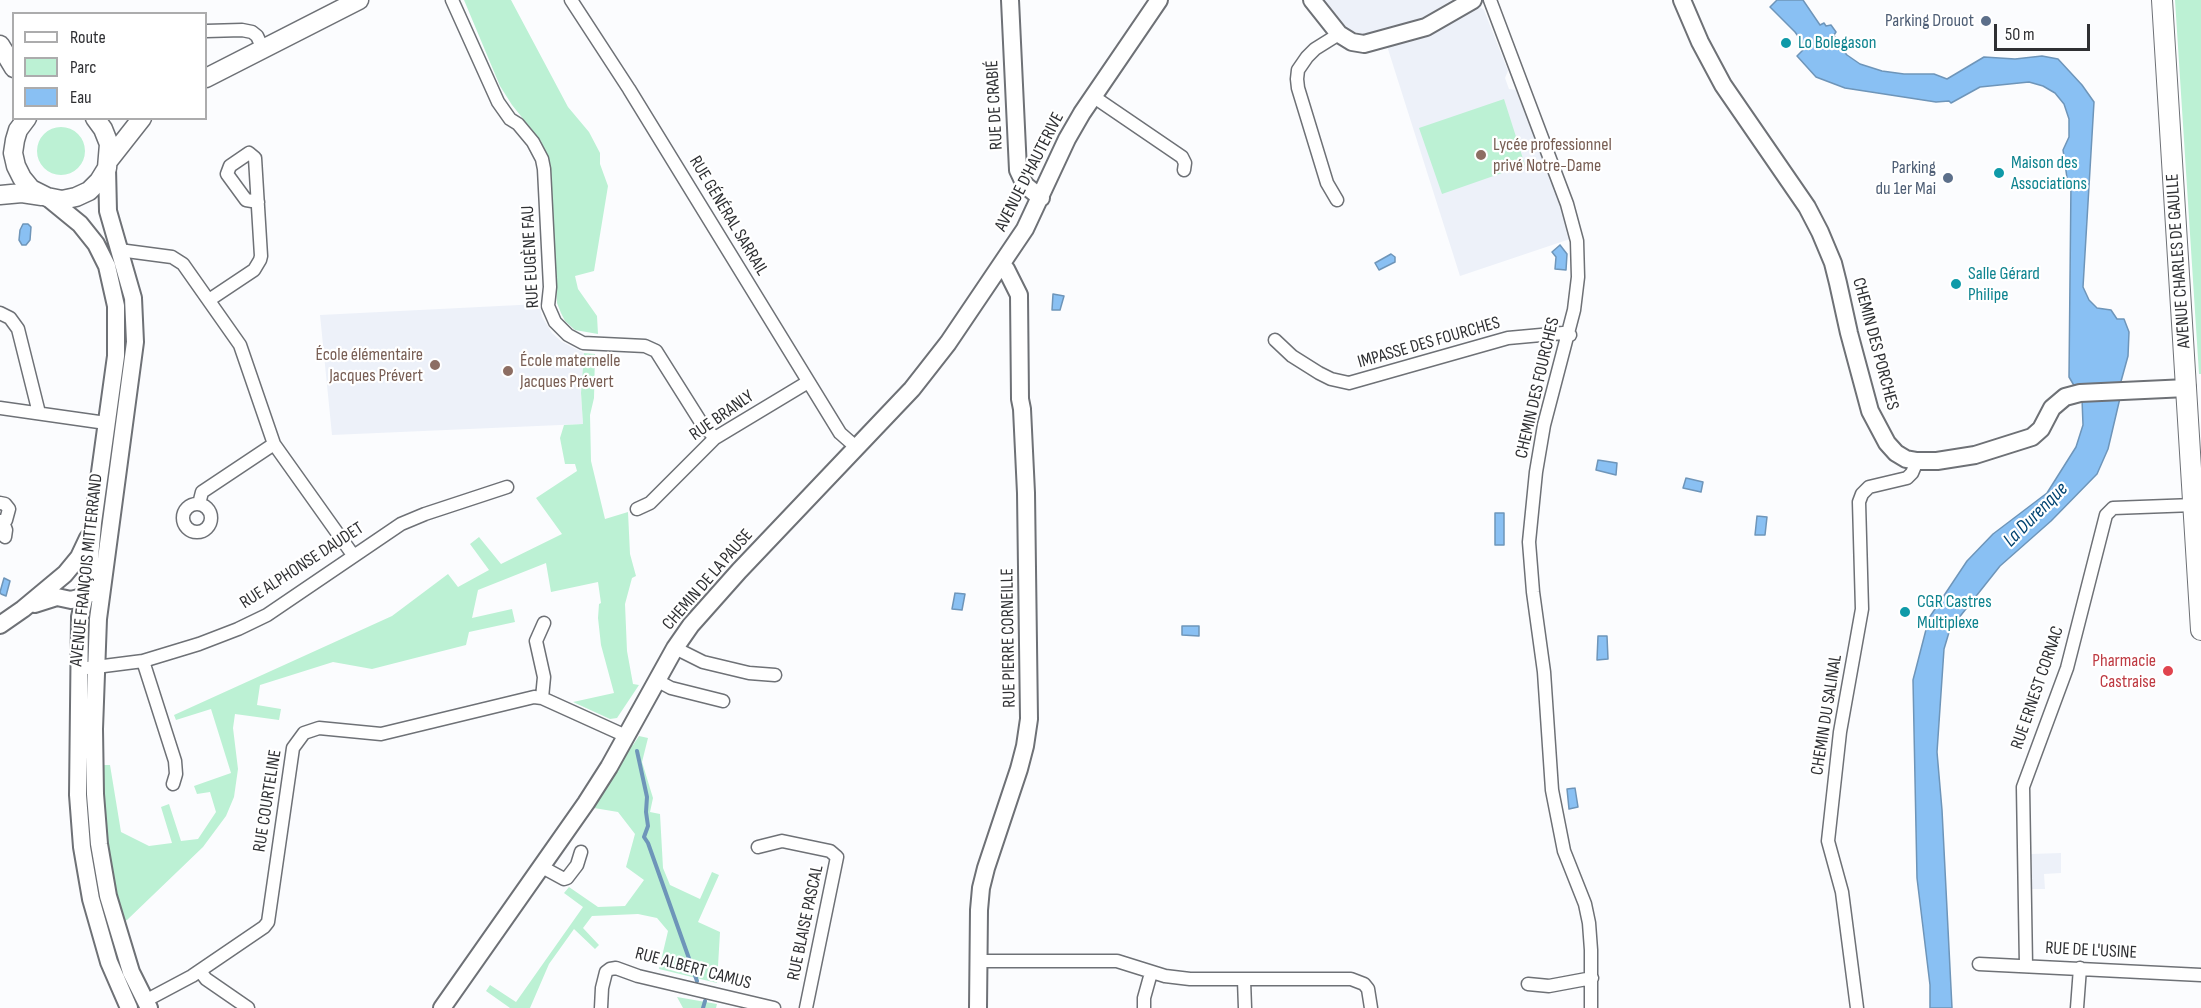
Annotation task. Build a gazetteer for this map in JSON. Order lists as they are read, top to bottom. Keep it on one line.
{"streets":{"main road":["AVENUE CHARLES DE GAULLE"],"street":["RUE DE CRABIÉ","AVENUE D'HAUTERIVE","RUE GÉNÉRAL SARRAIL","RUE EUGÈNE FAU","IMPASSE DES FOURCHES","CHEMIN DES PORCHES","CHEMIN DES FOURCHES","RUE BRANLY","RUE ALPHONSE DAUDET","AVENUE FRANÇOIS MITTERRAND","CHEMIN DE LA PAUSE","RUE PIERRE CORNEILLE","RUE ERNEST CORNAC","CHEMIN DU SALINAL","RUE COURTELINE","RUE BLAISE PASCAL","RUE DE L'USINE","RUE ALBERT CAMUS"]},"crossings":[["RUE DE CRABIÉ","AVENUE D'HAUTERIVE"],["AVENUE D'HAUTERIVE","CHEMIN DE LA PAUSE"],["AVENUE D'HAUTERIVE","RUE PIERRE CORNEILLE"],["RUE GÉNÉRAL SARRAIL","RUE BRANLY"],["RUE GÉNÉRAL SARRAIL","CHEMIN DE LA PAUSE"],["RUE EUGÈNE FAU","RUE BRANLY"],["AVENUE CHARLES DE GAULLE","RUE ERNEST CORNAC"],["IMPASSE DES FOURCHES","CHEMIN DES FOURCHES"],["CHEMIN DES PORCHES","CHEMIN DU SALINAL"],["RUE ALPHONSE DAUDET","AVENUE FRANÇOIS MITTERRAND"],["AVENUE FRANÇOIS MITTERRAND","RUE COURTELINE"],["CHEMIN DE LA PAUSE","RUE PIERRE CORNEILLE"],["CHEMIN DE LA PAUSE","RUE COURTELINE"],["RUE ERNEST CORNAC","RUE DE L'USINE"]],"water":["La Durenque"],"places":["Parking Drouot","Lo Bolegason","Lycée professionnel privé Notre-Dame","Maison des Associations","Parking du 1er Mai","Salle Gérard Philipe","École élémentaire Jacques Prévert","École maternelle Jacques Prévert","CGR Castres Multiplexe","Pharmacie Castraise"],"legend":["Route","Parc","Eau"],"scale_bar":"50 m"}
